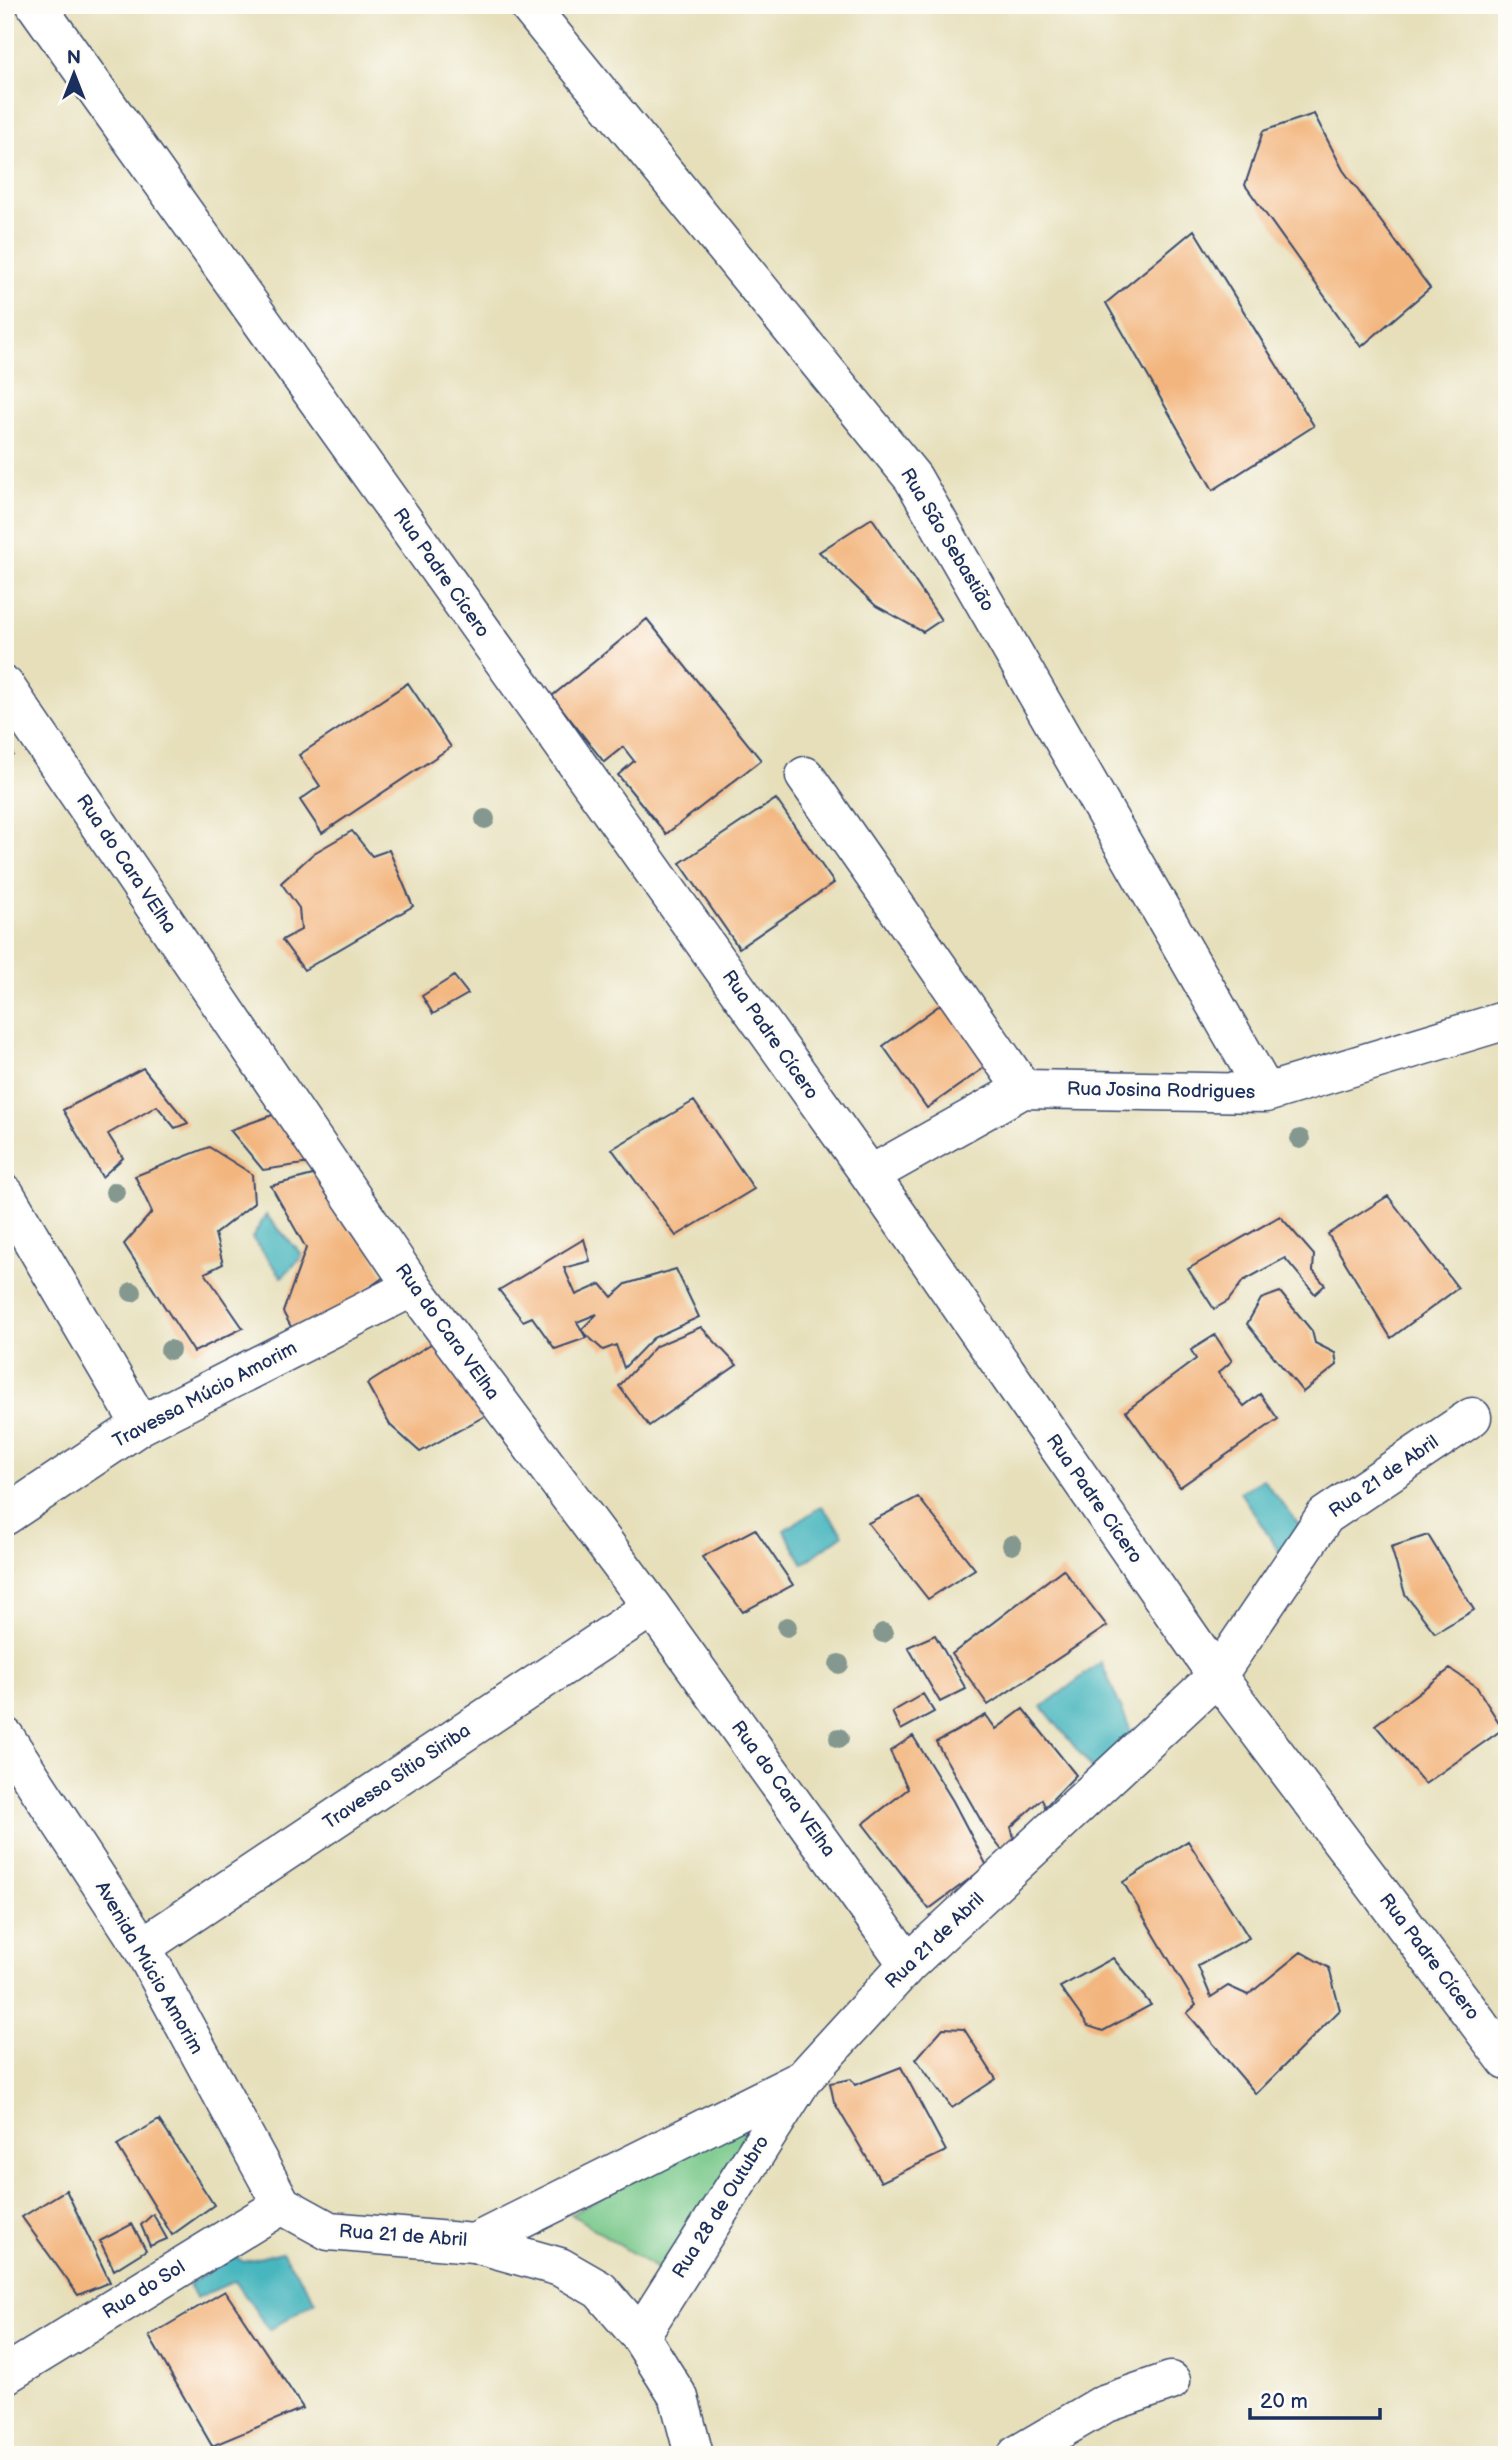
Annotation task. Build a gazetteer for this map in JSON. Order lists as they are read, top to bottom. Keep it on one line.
{"streets":{"street":["Rua São Sebastião","Rua Padre Cícero","Rua do Cara VElha","Rua Josina Rodrigues","Travessa Múcio Amorim","Rua 21 de Abril","Travessa Sítio Siriba","Avenida Múcio Amorim","Rua 28 de Outubro","Rua do Sol"]},"crossings":[["Rua São Sebastião","Rua Josina Rodrigues"],["Rua Padre Cícero","Rua 21 de Abril"],["Rua do Cara VElha","Travessa Múcio Amorim"],["Rua do Cara VElha","Rua 21 de Abril"],["Rua do Cara VElha","Travessa Sítio Siriba"],["Rua 21 de Abril","Avenida Múcio Amorim"],["Rua 21 de Abril","Rua 28 de Outubro"],["Rua 21 de Abril","Rua do Sol"],["Travessa Sítio Siriba","Avenida Múcio Amorim"],["Avenida Múcio Amorim","Rua do Sol"]],"scale_bar":"20 m","north":"top"}
